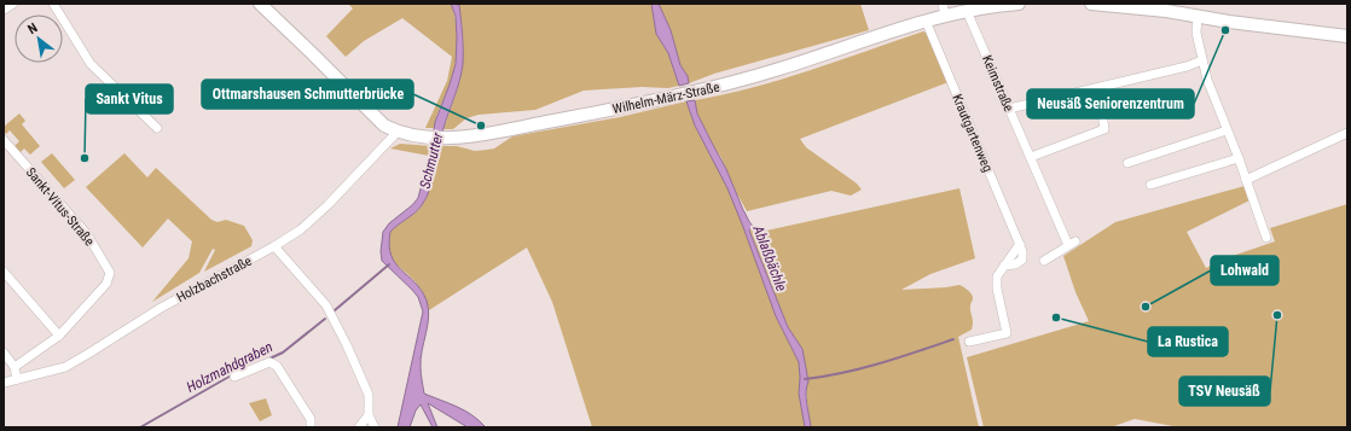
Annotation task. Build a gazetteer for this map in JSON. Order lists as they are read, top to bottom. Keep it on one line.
{"streets":{"street":["Keimstraße","Wilhelm-März-Straße","Krautgartenweg","Sankt-Vitus-Straße","Holzbachstraße"]},"crossings":[["Keimstraße","Wilhelm-März-Straße"],["Wilhelm-März-Straße","Krautgartenweg"],["Wilhelm-März-Straße","Holzbachstraße"]],"water":["Schmutter","Ablaßbächle","Holzmahdgraben"],"places":["Neusäß Seniorenzentrum","Ottmarshausen Schmutterbrücke","Sankt Vitus","Lohwald","TSV Neusäß","La Rustica"],"north":"top left"}
